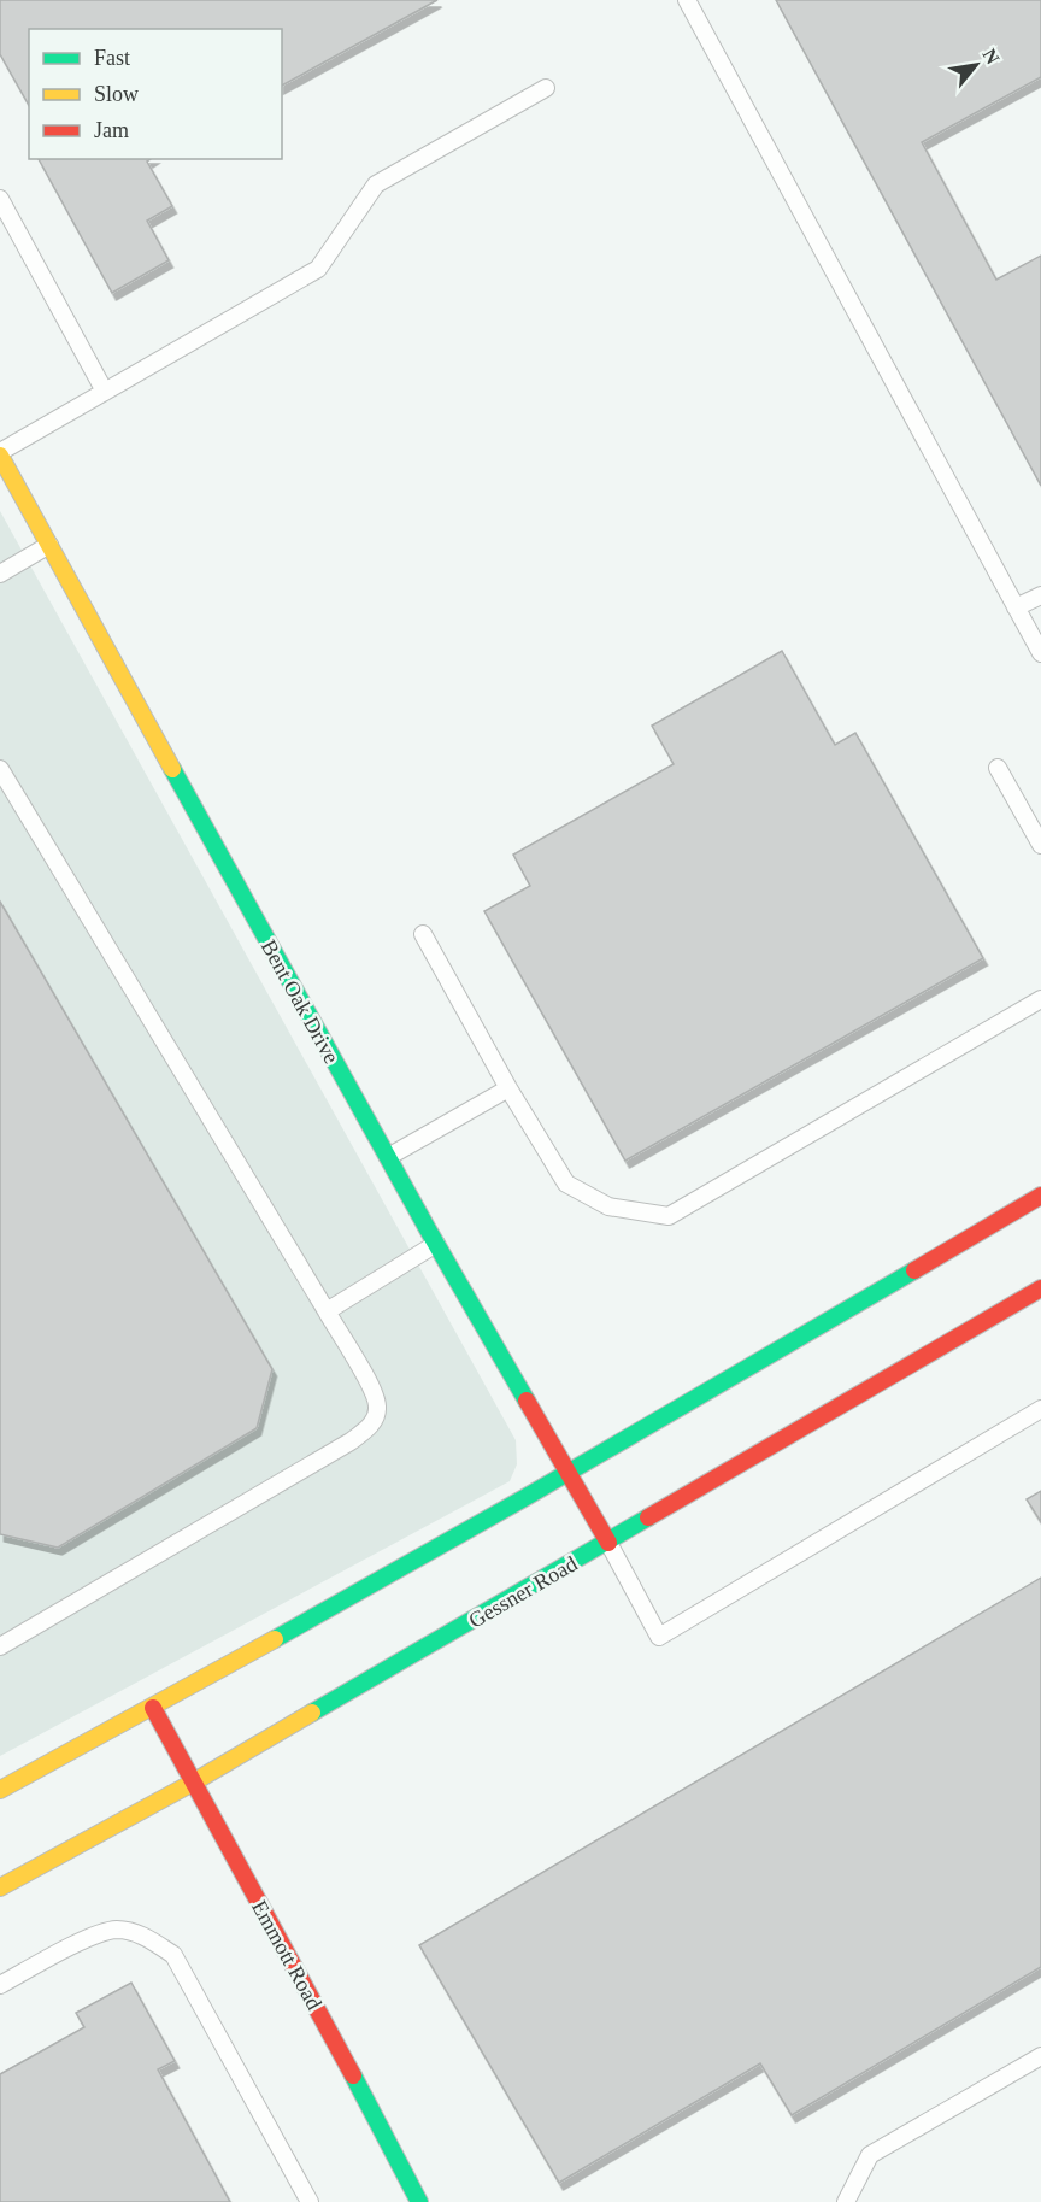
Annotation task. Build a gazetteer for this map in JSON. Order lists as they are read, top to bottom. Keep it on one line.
{"streets":{"main road":["Bent Oak Drive","Gessner Road","Emmott Road"]},"crossings":[["Bent Oak Drive","Gessner Road"],["Gessner Road","Emmott Road"]],"legend":["Fast","Slow","Jam"],"north":"top right"}
